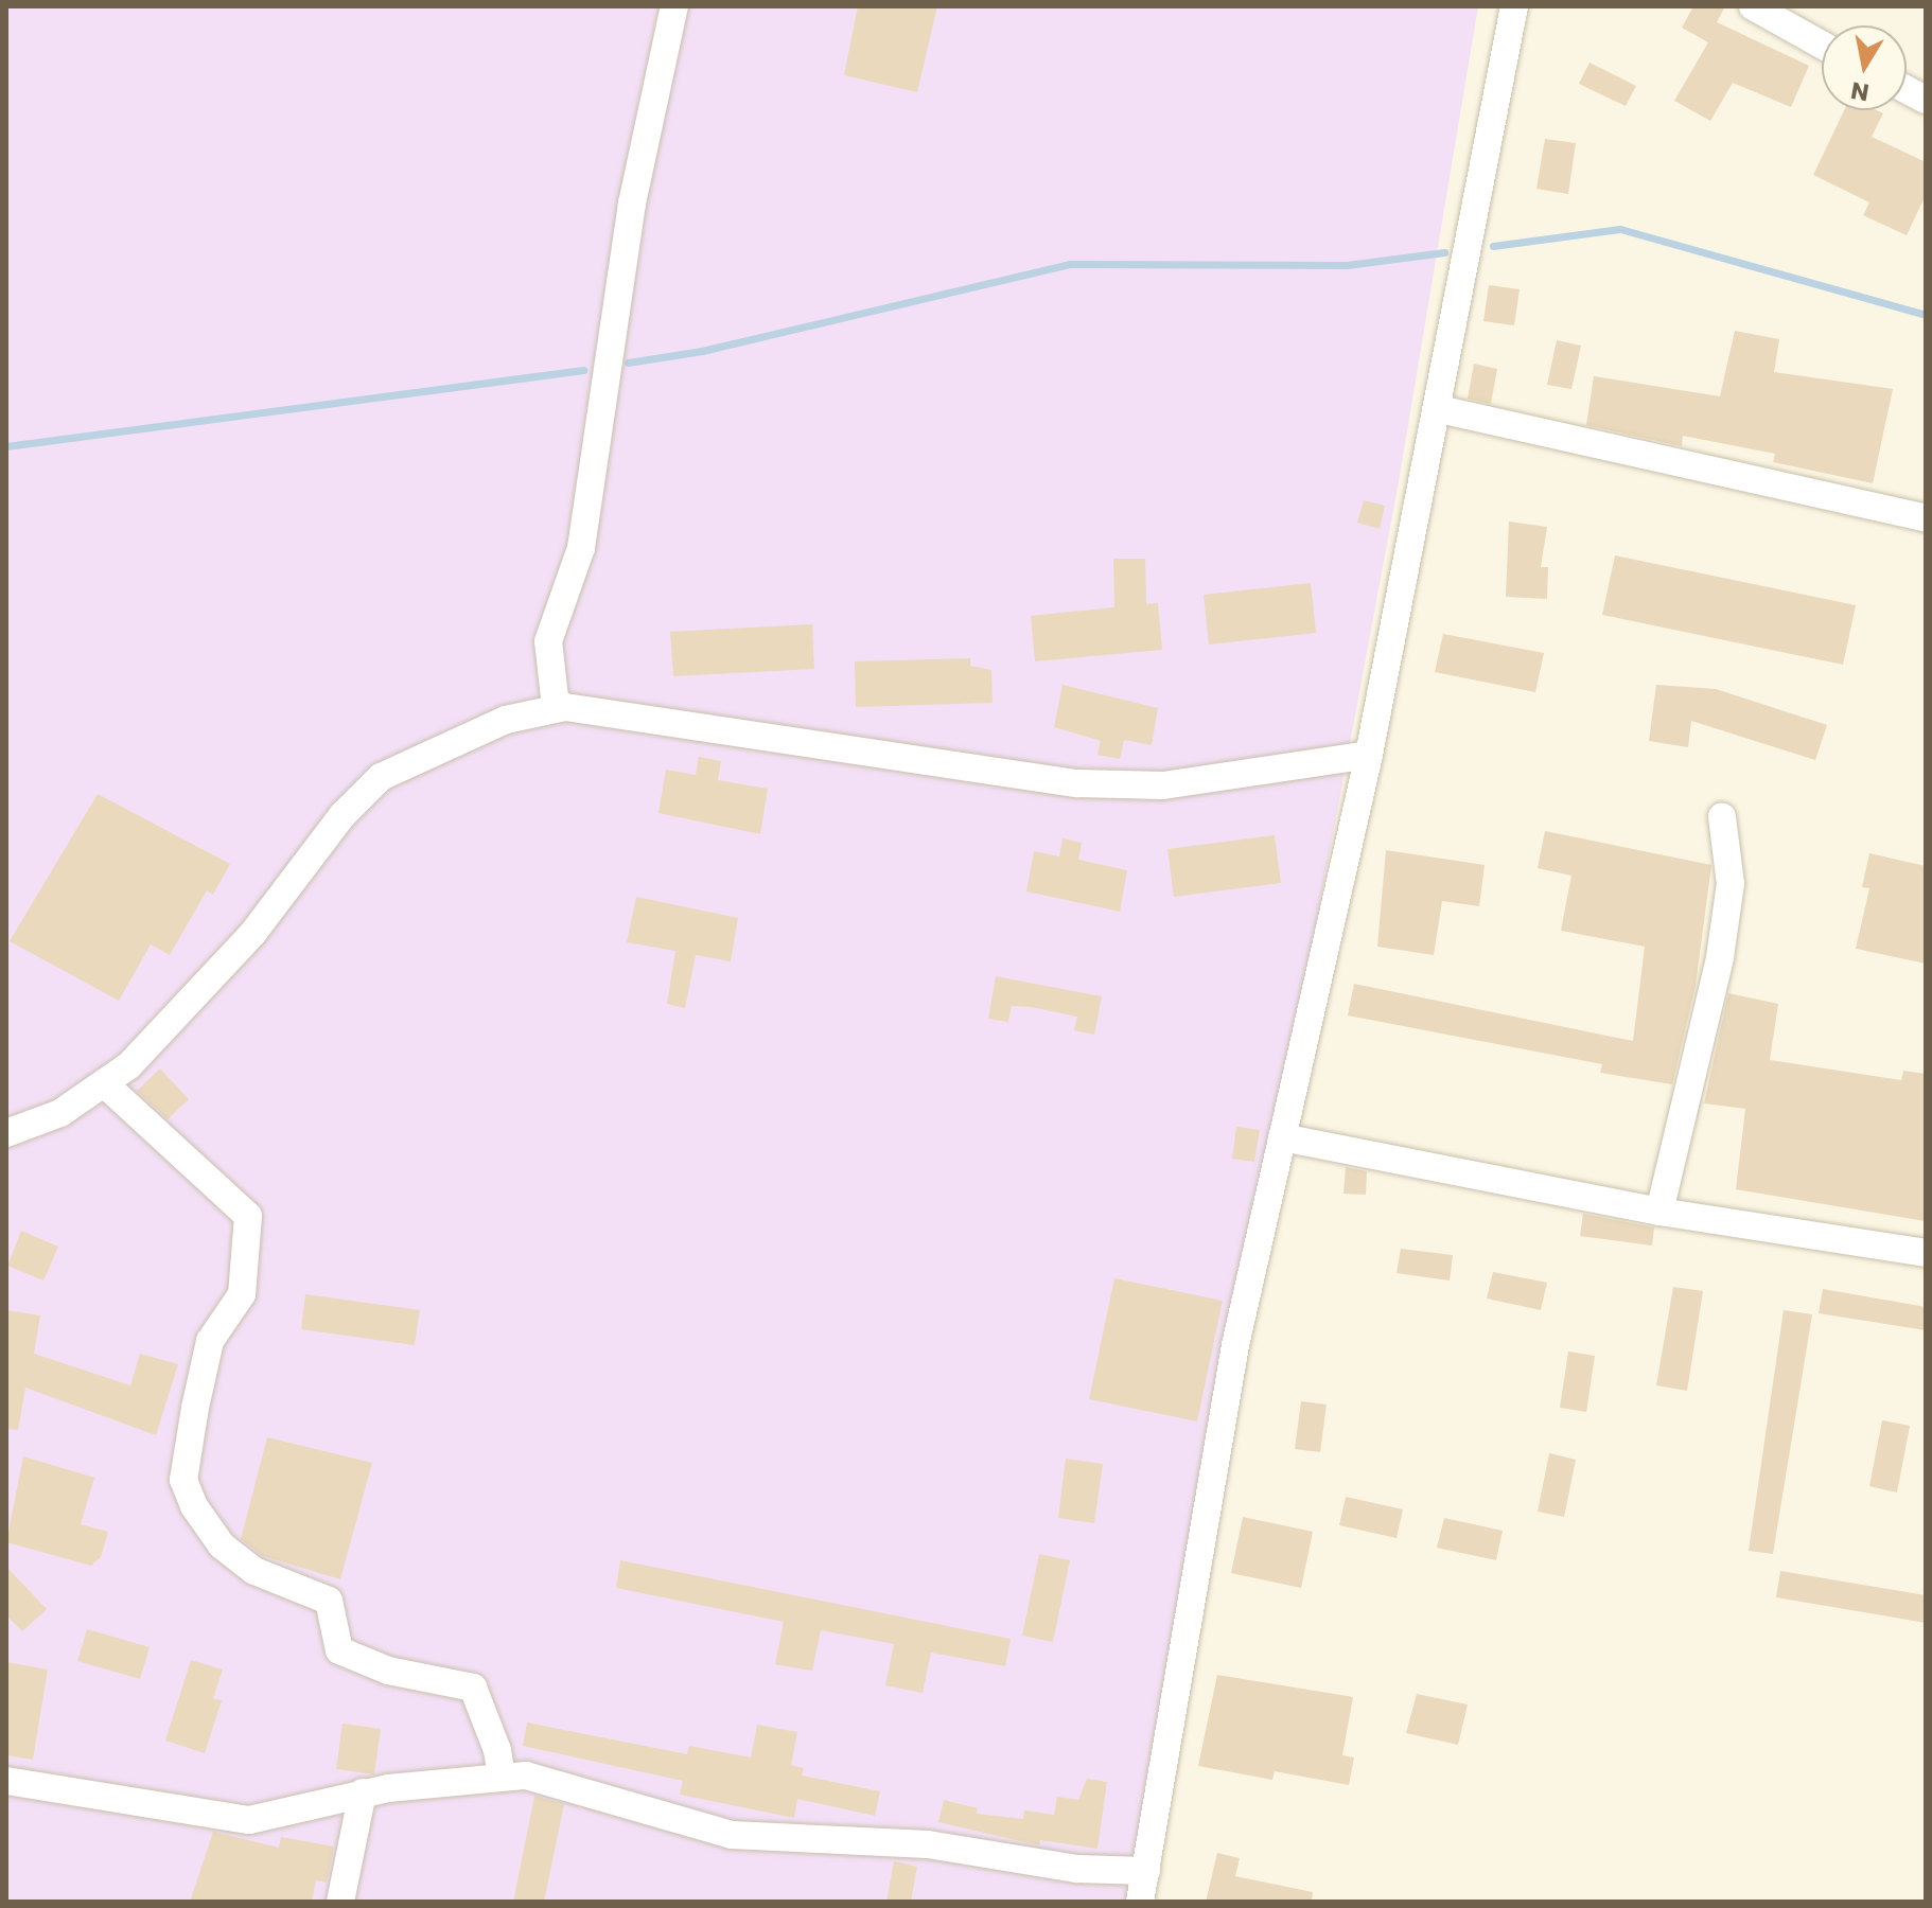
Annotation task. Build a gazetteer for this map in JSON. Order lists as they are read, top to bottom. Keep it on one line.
{"north":"bottom"}
